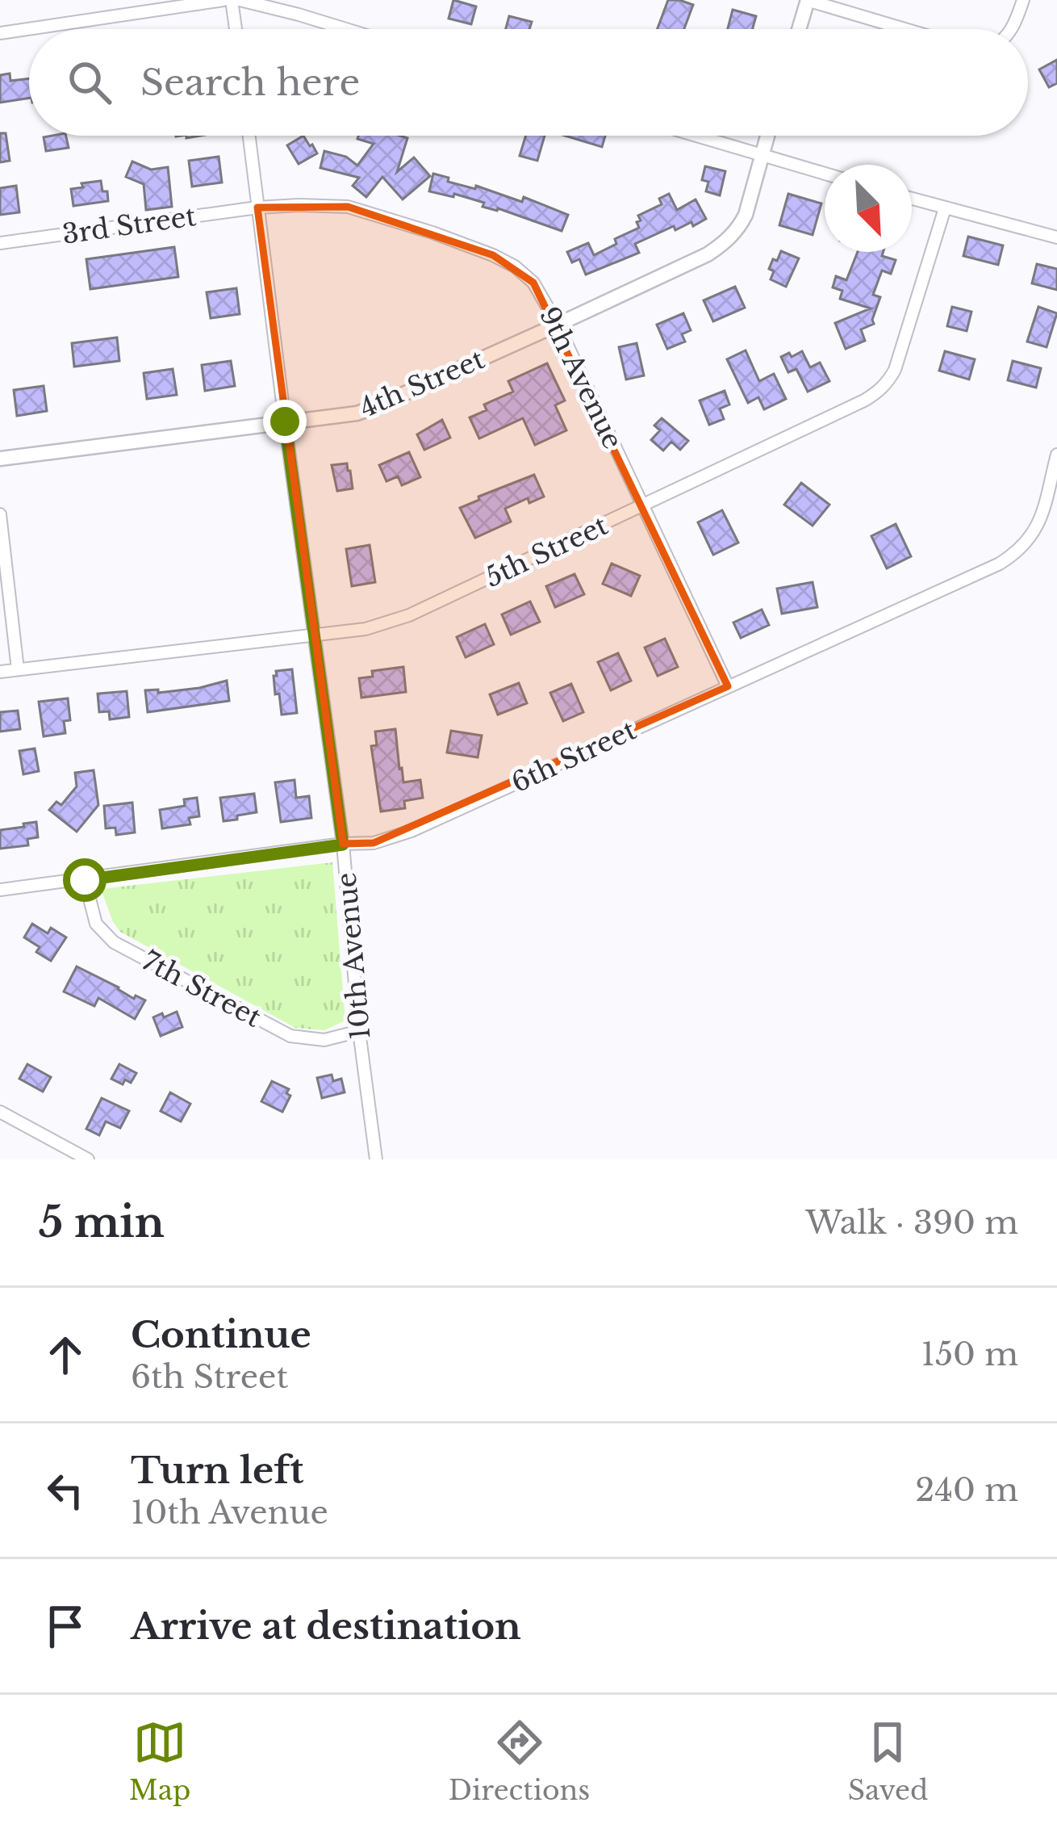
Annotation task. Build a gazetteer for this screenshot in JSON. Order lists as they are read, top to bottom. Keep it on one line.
{"streets":{"street":["3rd Street","9th Avenue","4th Street","5th Street","6th Street","10th Avenue","7th Street"]},"crossings":[["3rd Street","9th Avenue"],["3rd Street","10th Avenue"],["9th Avenue","4th Street"],["9th Avenue","5th Street"],["9th Avenue","6th Street"],["9th Avenue","10th Avenue"],["4th Street","10th Avenue"],["5th Street","10th Avenue"],["6th Street","10th Avenue"],["6th Street","7th Street"],["10th Avenue","7th Street"]],"north":"bottom right","page":{"search":"Search here","heading":["5 min","Walk · 390 m"],"list":[["Continue","6th Street","150 m"],["Turn left","10th Avenue","240 m"],"Arrive at destination"],"nav":["Map","Directions","Saved"]}}
